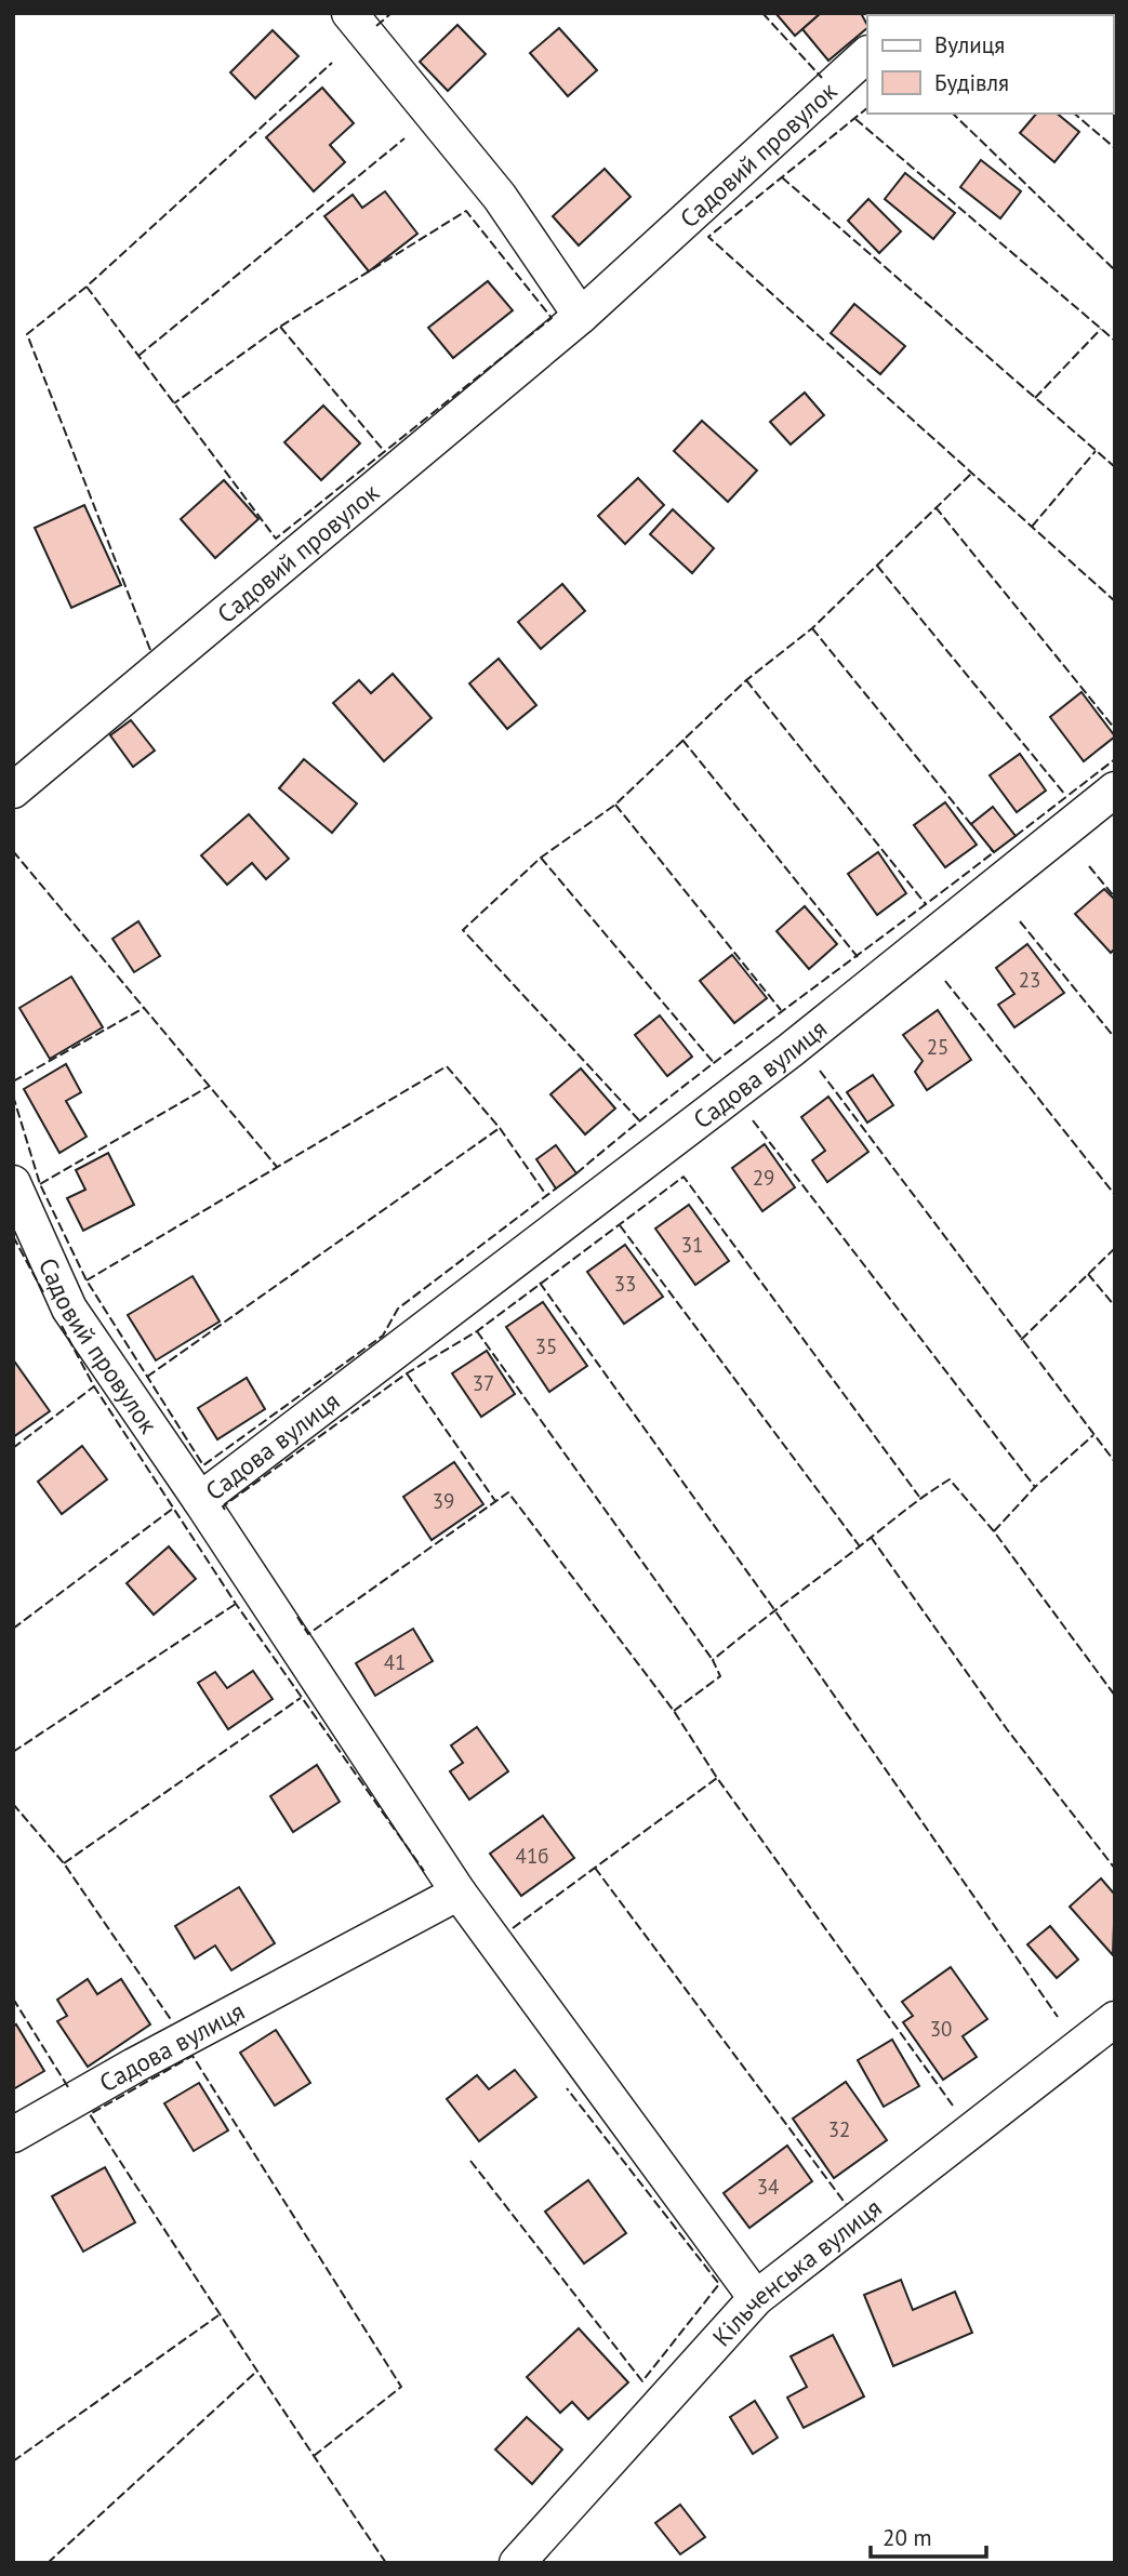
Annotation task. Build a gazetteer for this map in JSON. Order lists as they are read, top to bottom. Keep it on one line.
{"streets":{"street":["Садовий провулок","Садова вулиця","Кільченська вулиця"]},"crossings":[["Садовий провулок","Садова вулиця"]],"house_numbers":["23","25","29","31","33","35","37","39","41","41б","30","32","34"],"legend":["Вулиця","Будівля"],"scale_bar":"20 m"}
